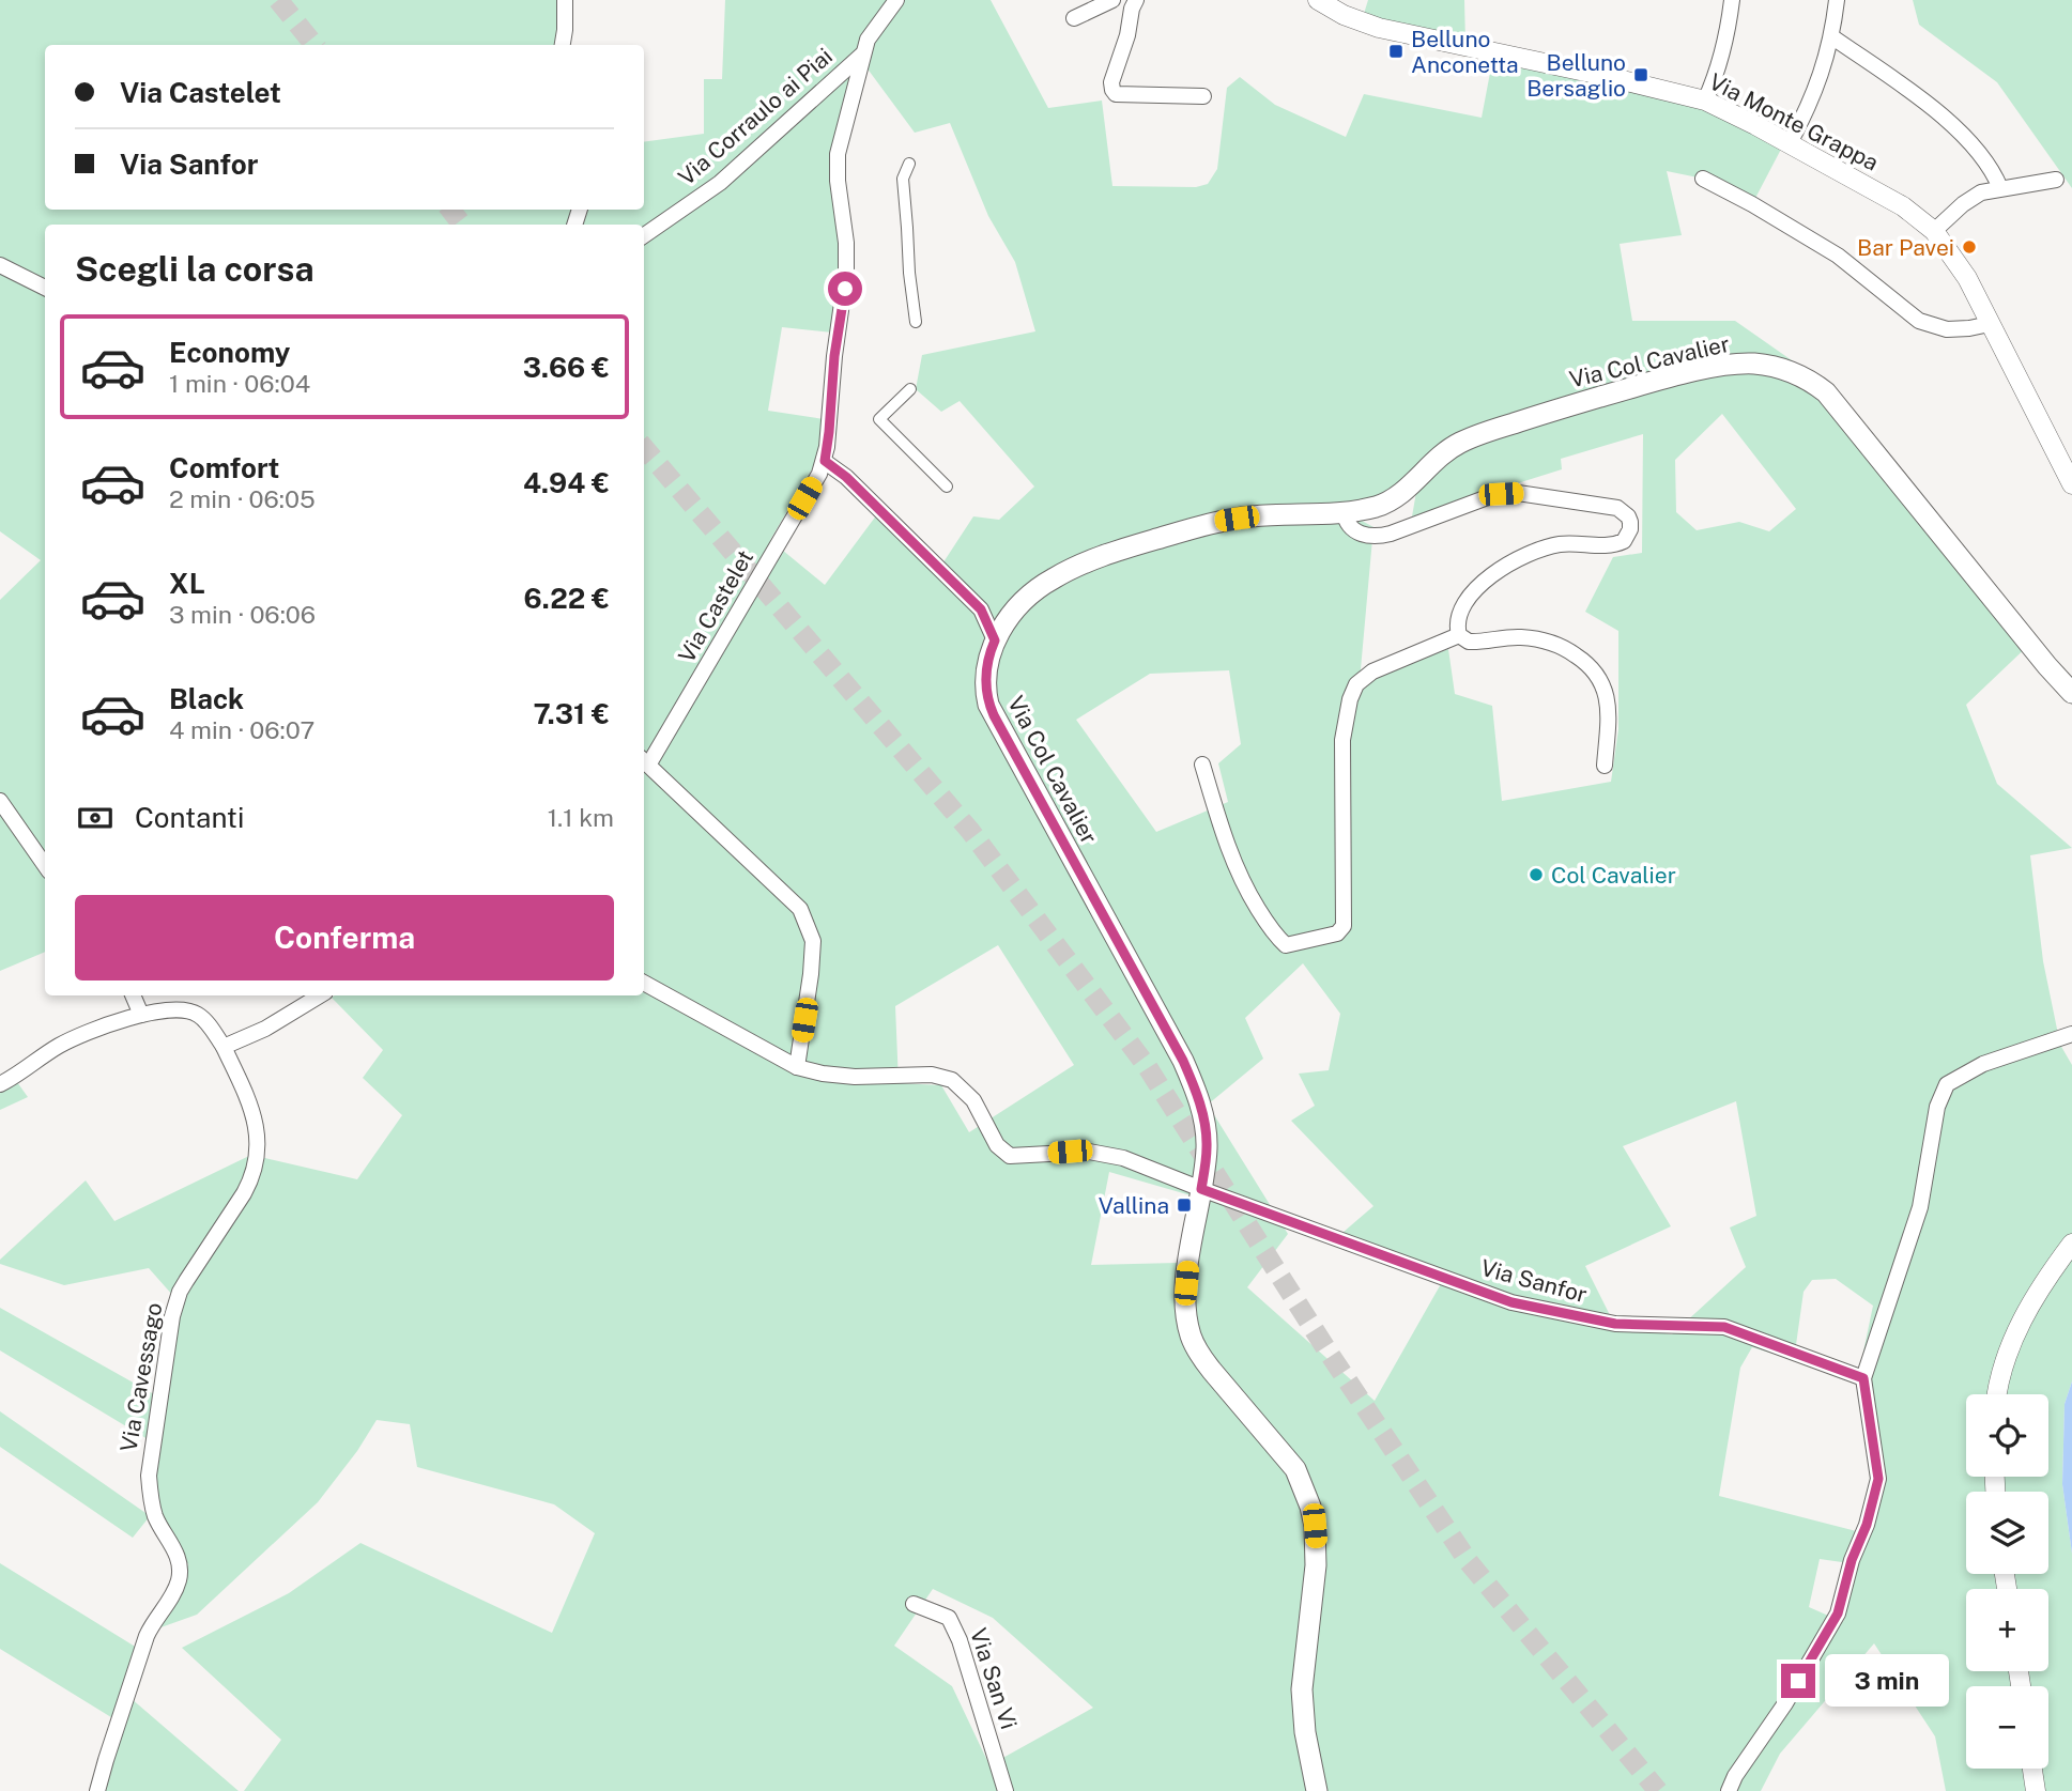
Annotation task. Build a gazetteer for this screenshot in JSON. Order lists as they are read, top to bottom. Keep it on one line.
{"streets":{"main road":["Via Col Cavalier"],"street":["Via Corraulo ai Piai","Via Monte Grappa","Via Castelet","Via Sanfor","Via Cavessago","Via San Vi"]},"crossings":[["Via Corraulo ai Piai","Via Castelet"],["Via Col Cavalier","Via Sanfor"]],"places":{"transit":["Belluno Anconetta","Belluno Bersaglio","Vallina"],"other":["Bar Pavei","Col Cavalier"]},"page":{"banner":["Via Castelet","Via Sanfor"],"heading":"Scegli la corsa","list":[{"name":"Economy","note":"1 min · 06:04","value":"3.66 €"},{"name":"Comfort","note":"2 min · 06:05","value":"4.94 €"},{"name":"XL","note":"3 min · 06:06","value":"6.22 €"},{"name":"Black","note":"4 min · 06:07","value":"7.31 €"}],"pay":["Contanti","1.1 km"],"buttons":"Conferma","map_buttons":["+","−"],"bubble":"3 min"}}
